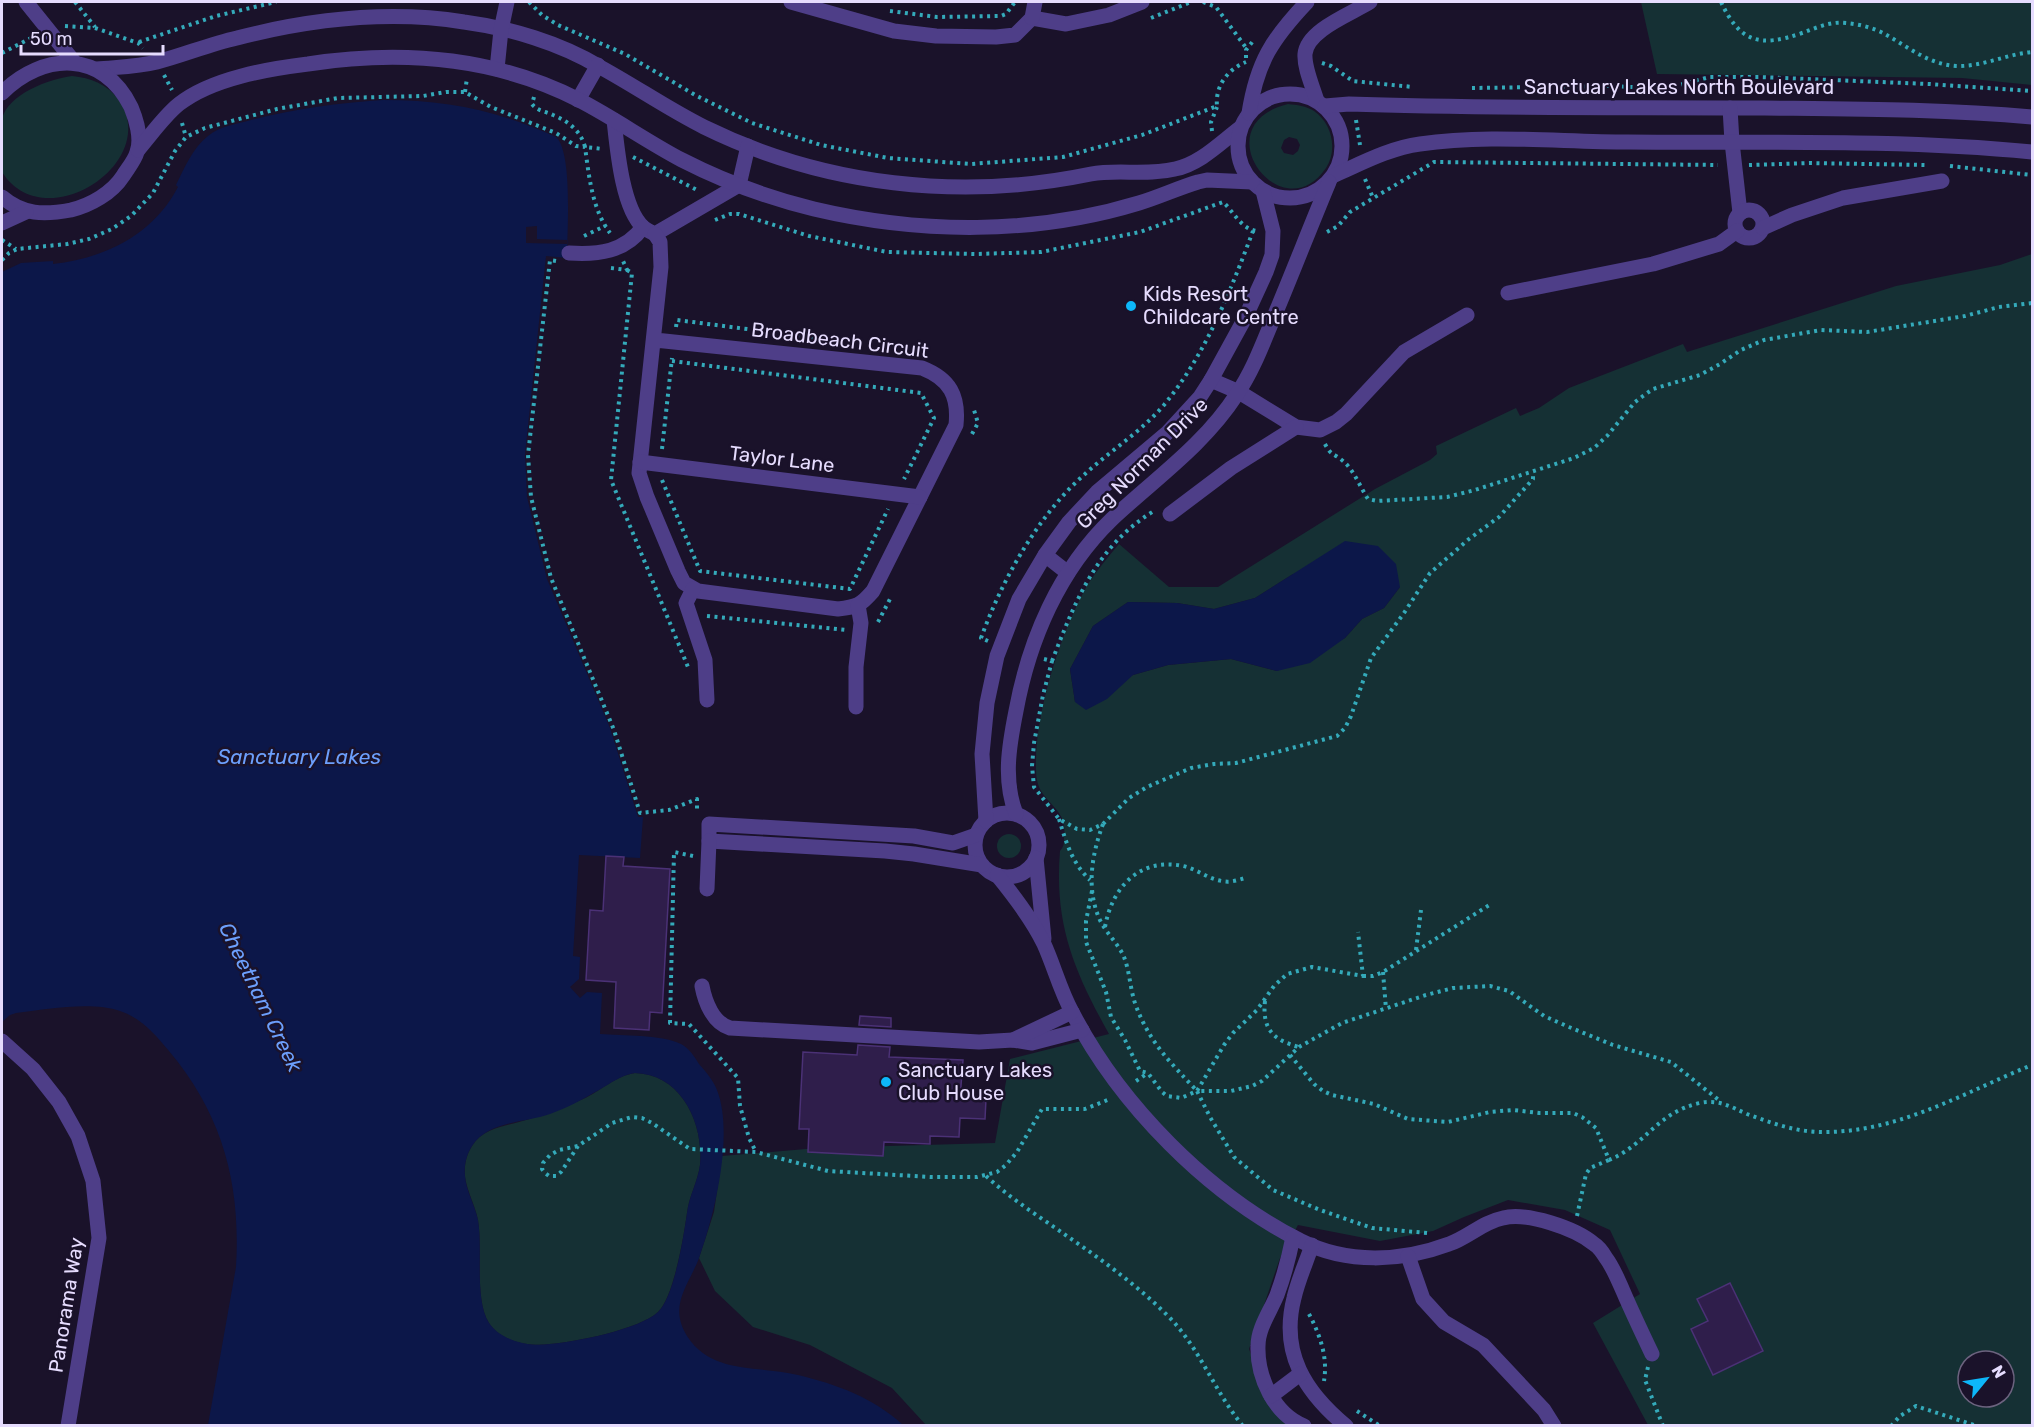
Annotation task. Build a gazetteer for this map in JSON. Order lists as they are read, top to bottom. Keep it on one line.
{"streets":{"street":["Sanctuary Lakes North Boulevard","Broadbeach Circuit","Taylor Lane","Greg Norman Drive","Panorama Way"]},"crossings":[["Sanctuary Lakes North Boulevard","Greg Norman Drive"],["Broadbeach Circuit","Taylor Lane"]],"water":["Sanctuary Lakes","Cheetham Creek"],"places":["Kids Resort Childcare Centre","Sanctuary Lakes Club House"],"scale_bar":"50 m","north":"top right"}
